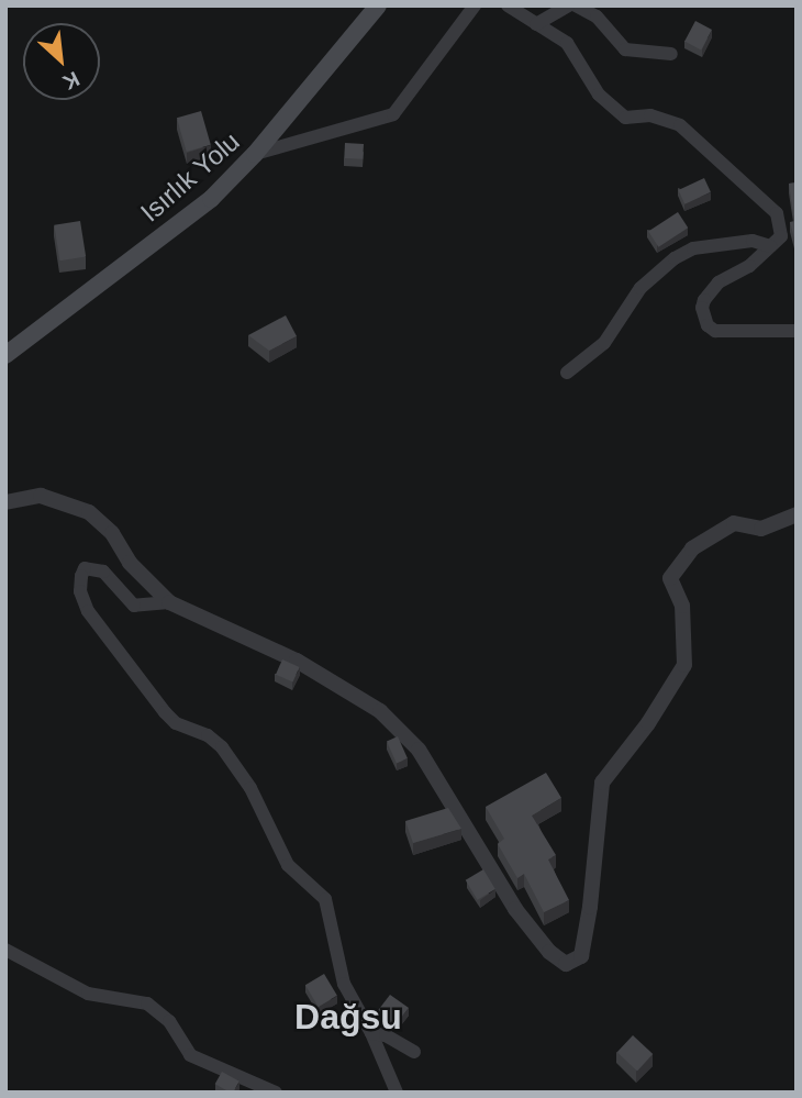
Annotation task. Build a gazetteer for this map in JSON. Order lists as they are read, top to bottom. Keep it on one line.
{"streets":{"main road":["Isırlık Yolu"]},"districts":["Dağsu"],"north":"bottom right"}
